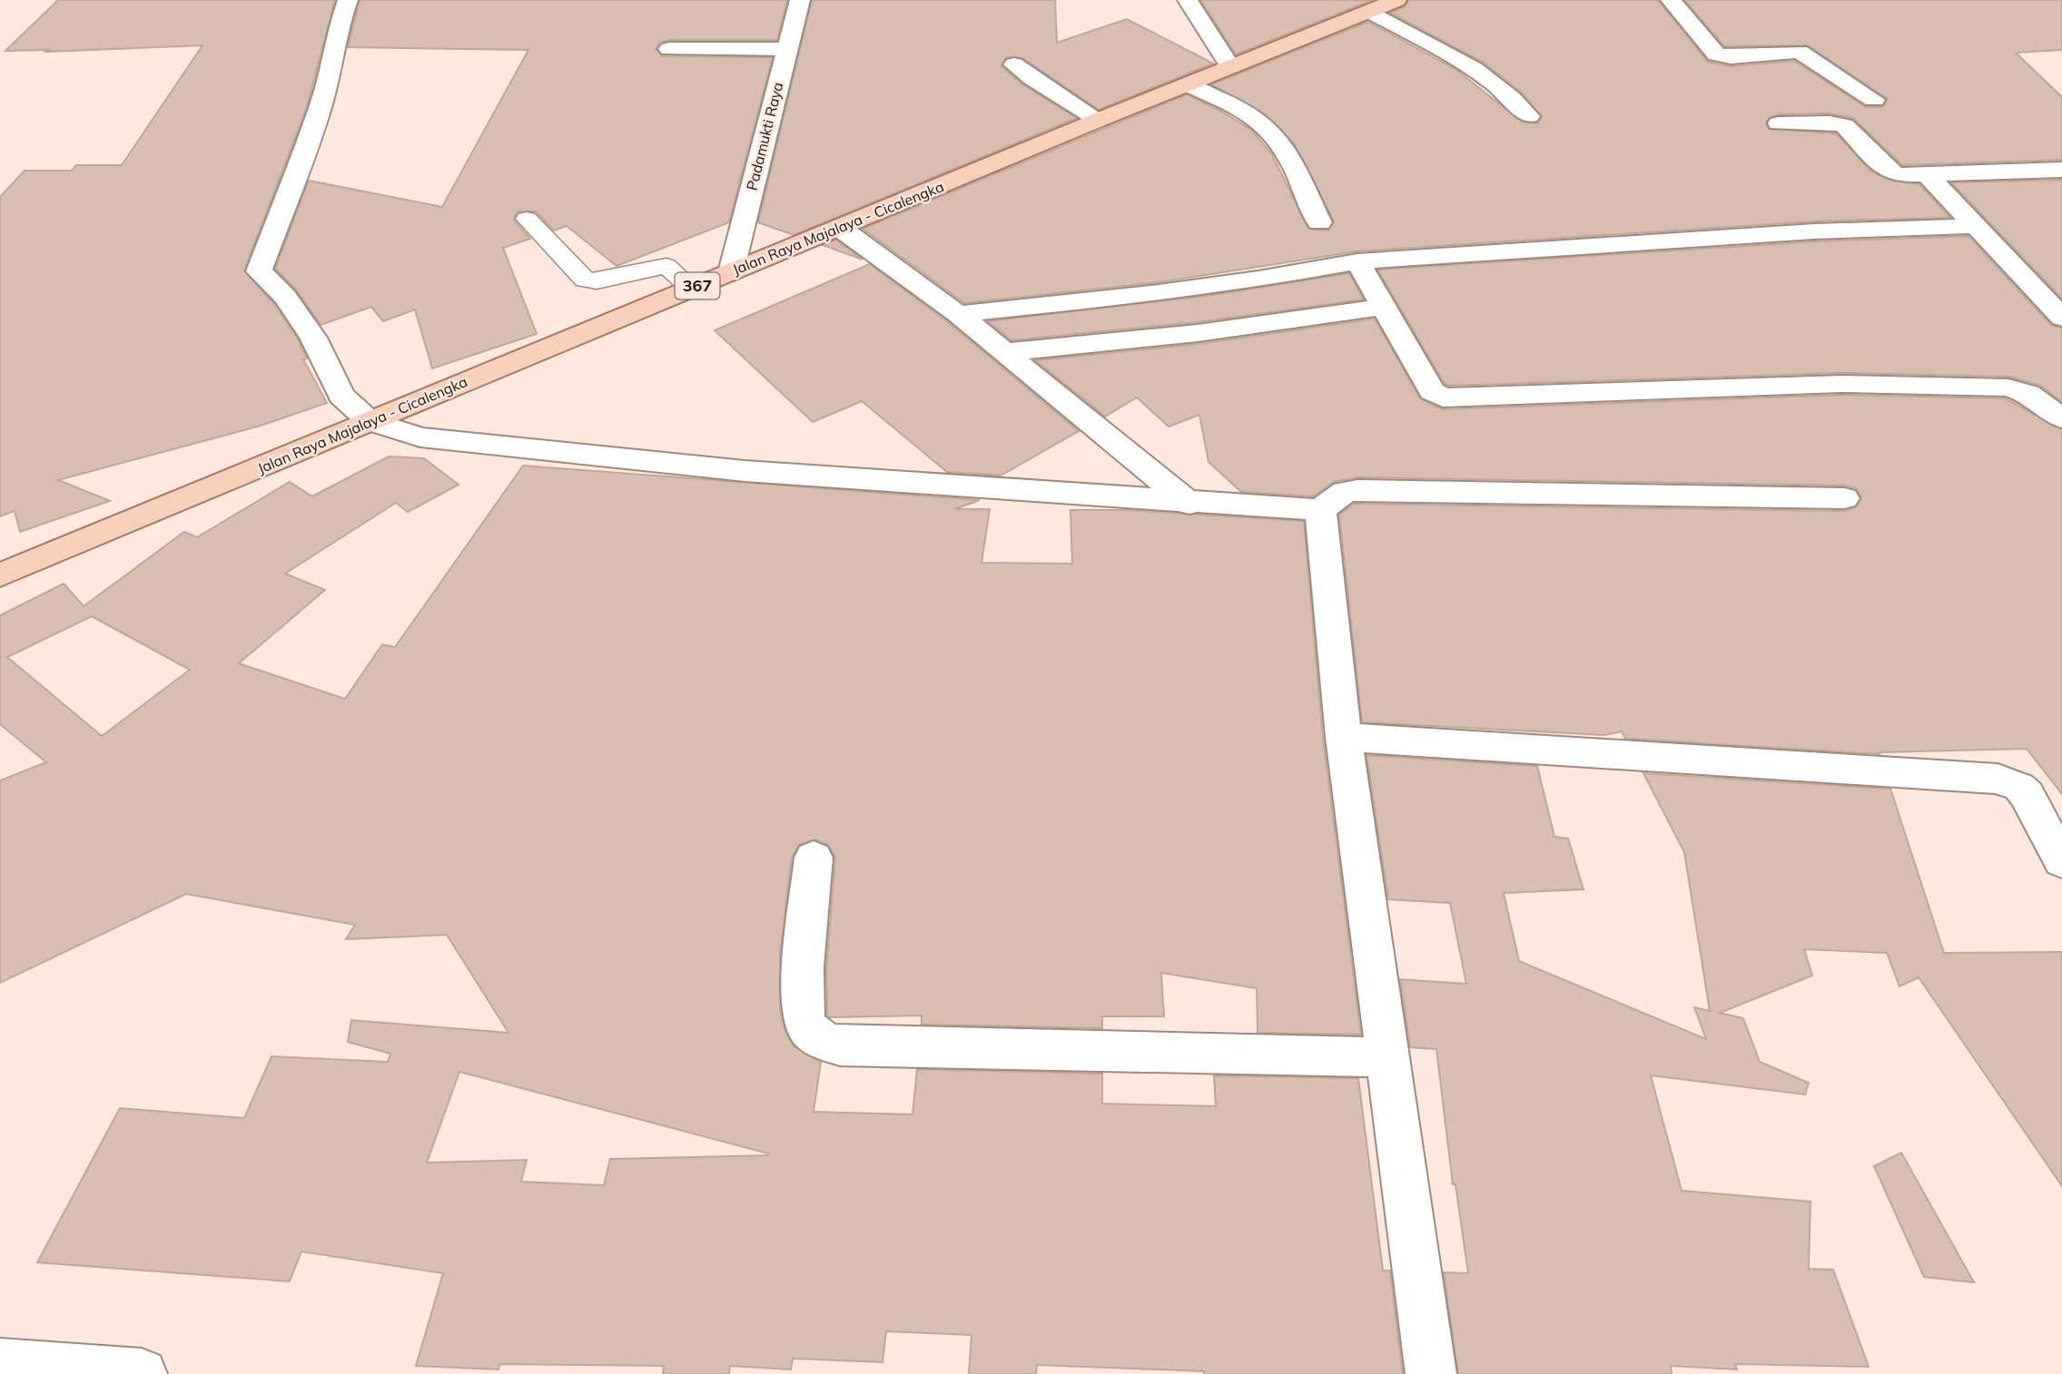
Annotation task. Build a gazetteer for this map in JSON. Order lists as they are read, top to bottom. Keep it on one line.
{"streets":{"main road":["Jalan Raya Majalaya - Cicalengka","367"],"street":["Padamukti Raya"]},"crossings":[["Padamukti Raya","Jalan Raya Majalaya - Cicalengka"]]}
